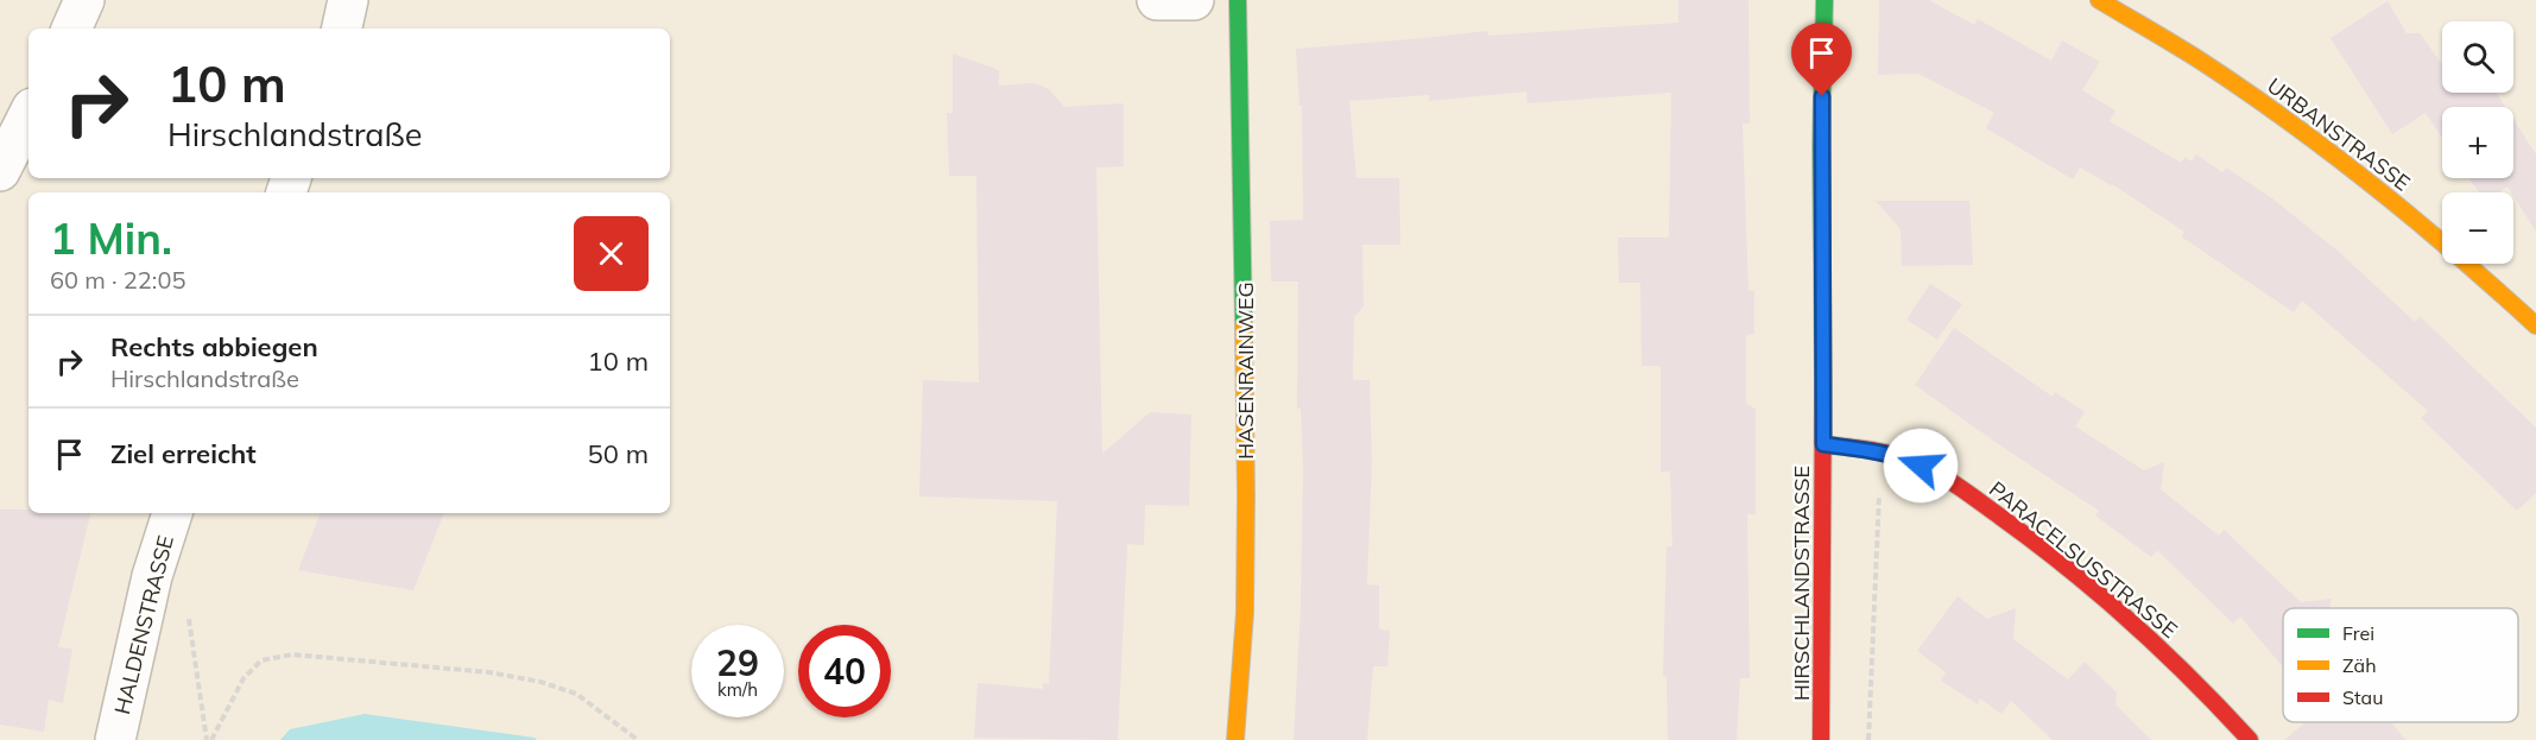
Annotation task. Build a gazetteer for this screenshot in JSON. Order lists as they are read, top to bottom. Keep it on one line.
{"streets":{"street":["URBANSTRASSE","HASENRAINWEG","PARACELSUSSTRASSE","HIRSCHLANDSTRASSE","HALDENSTRASSE"]},"crossings":[["PARACELSUSSTRASSE","HIRSCHLANDSTRASSE"]],"legend":["Frei","Zäh","Stau"],"page":{"map_buttons":["+","−"],"turn":["10 m","Hirschlandstraße"],"heading":["1 Min.","60 m · 22:05"],"list":[{"name":"Rechts abbiegen","note":"Hirschlandstraße","value":"10 m"},{"name":"Ziel erreicht","value":"50 m"}],"speed":"29 km/h","limit":"40"}}
